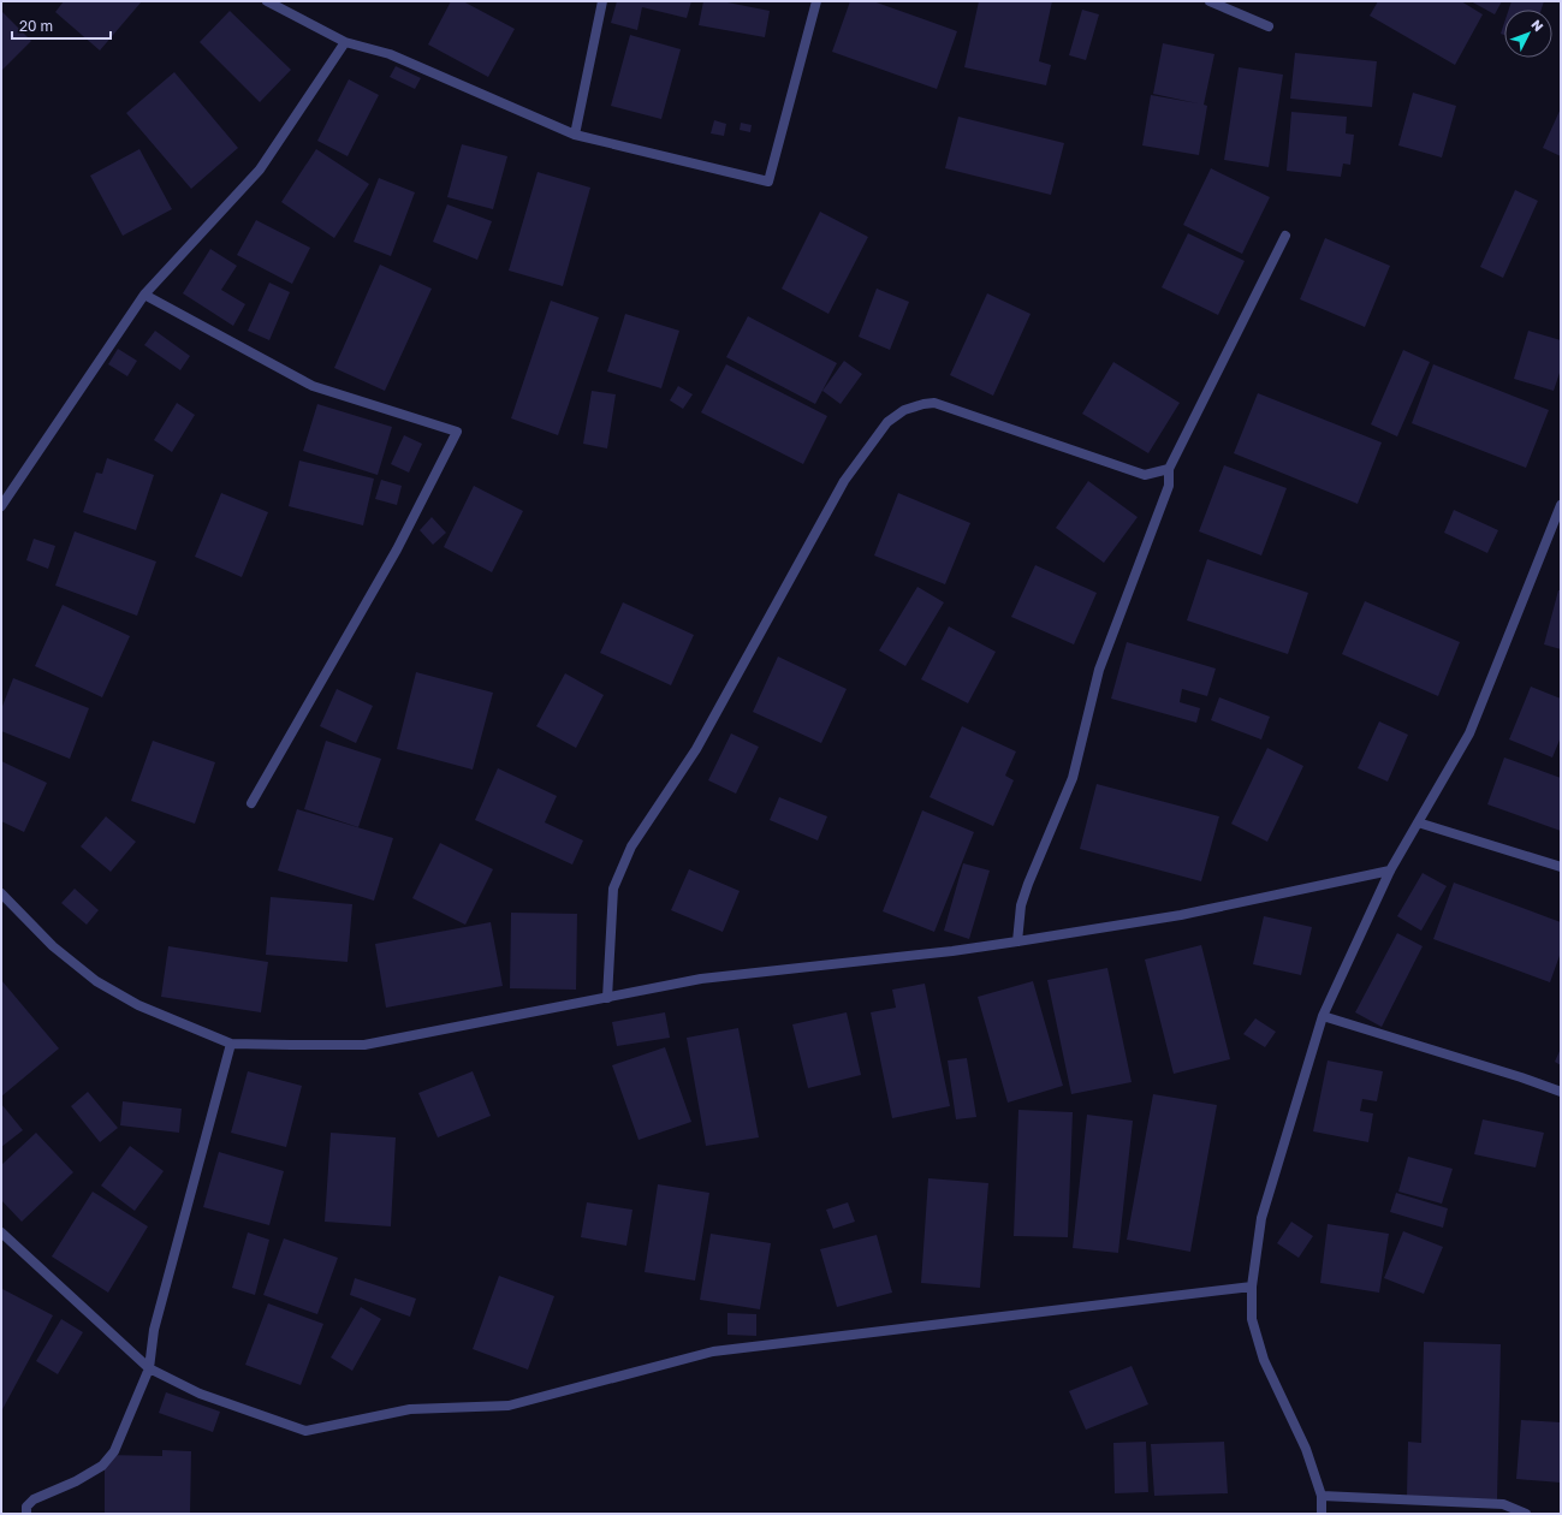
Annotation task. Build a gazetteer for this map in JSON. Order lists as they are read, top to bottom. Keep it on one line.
{"scale_bar":"20 m","north":"top right"}
